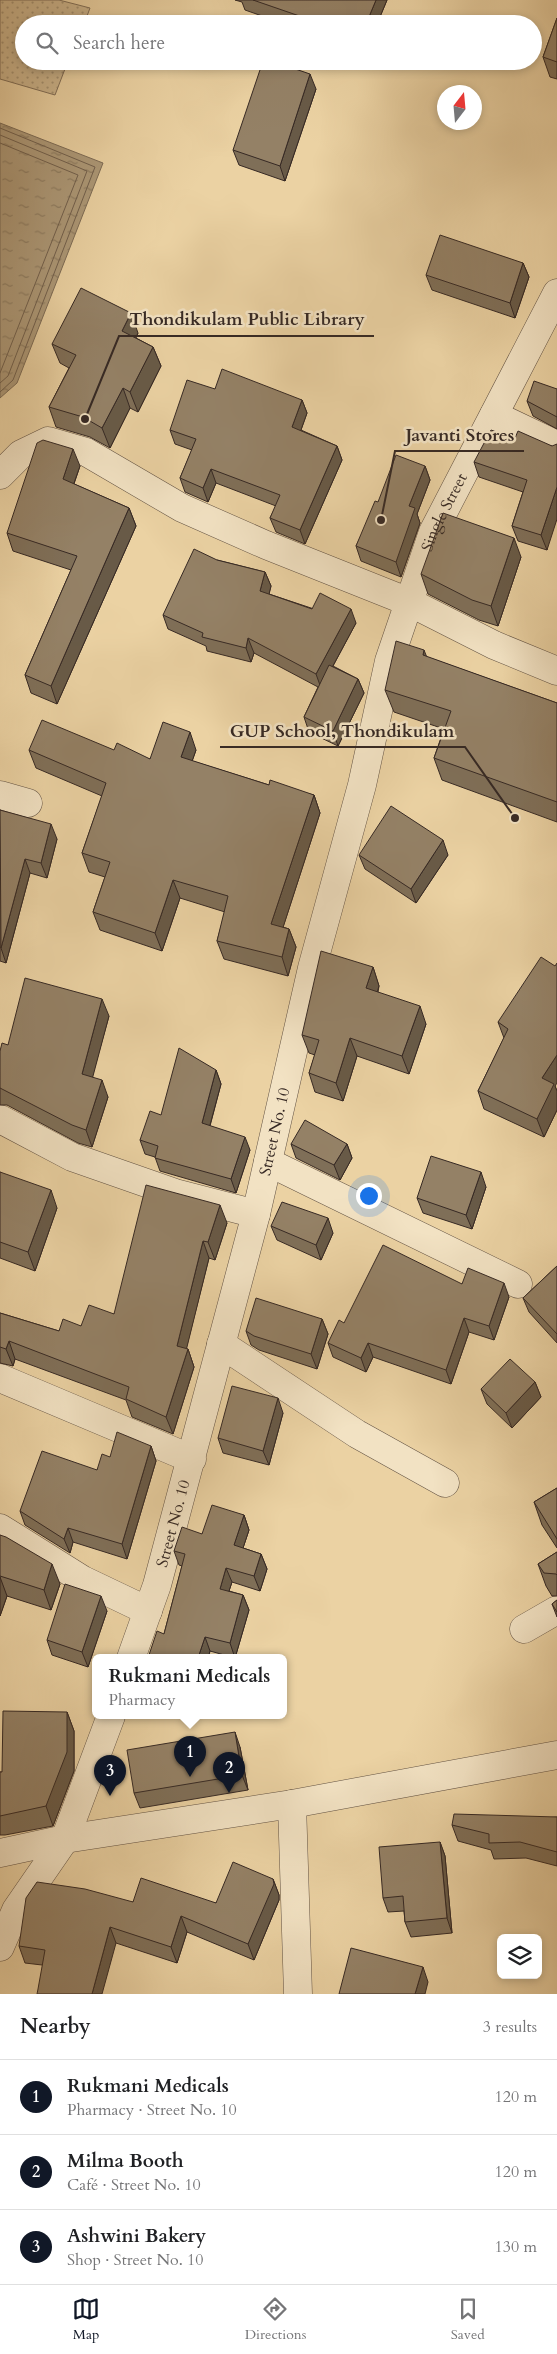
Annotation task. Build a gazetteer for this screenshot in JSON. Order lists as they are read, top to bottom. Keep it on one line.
{"streets":{"street":["Single Street","Street No. 10"]},"crossings":[["Single Street","Street No. 10"]],"places":["Thondikulam Public Library","Javanti Stores","GUP School, Thondikulam"],"north":"top","page":{"search":"Search here","popup":["Rukmani Medicals","Pharmacy"],"pins":["1","2","3"],"heading":["Nearby","3 results"],"list":[{"mark":"1","name":"Rukmani Medicals","note":"Pharmacy · Street No. 10","value":"120 m"},{"mark":"2","name":"Milma Booth","note":"Café · Street No. 10","value":"120 m"},{"mark":"3","name":"Ashwini Bakery","note":"Shop · Street No. 10","value":"130 m"}],"nav":["Map","Directions","Saved"]}}
